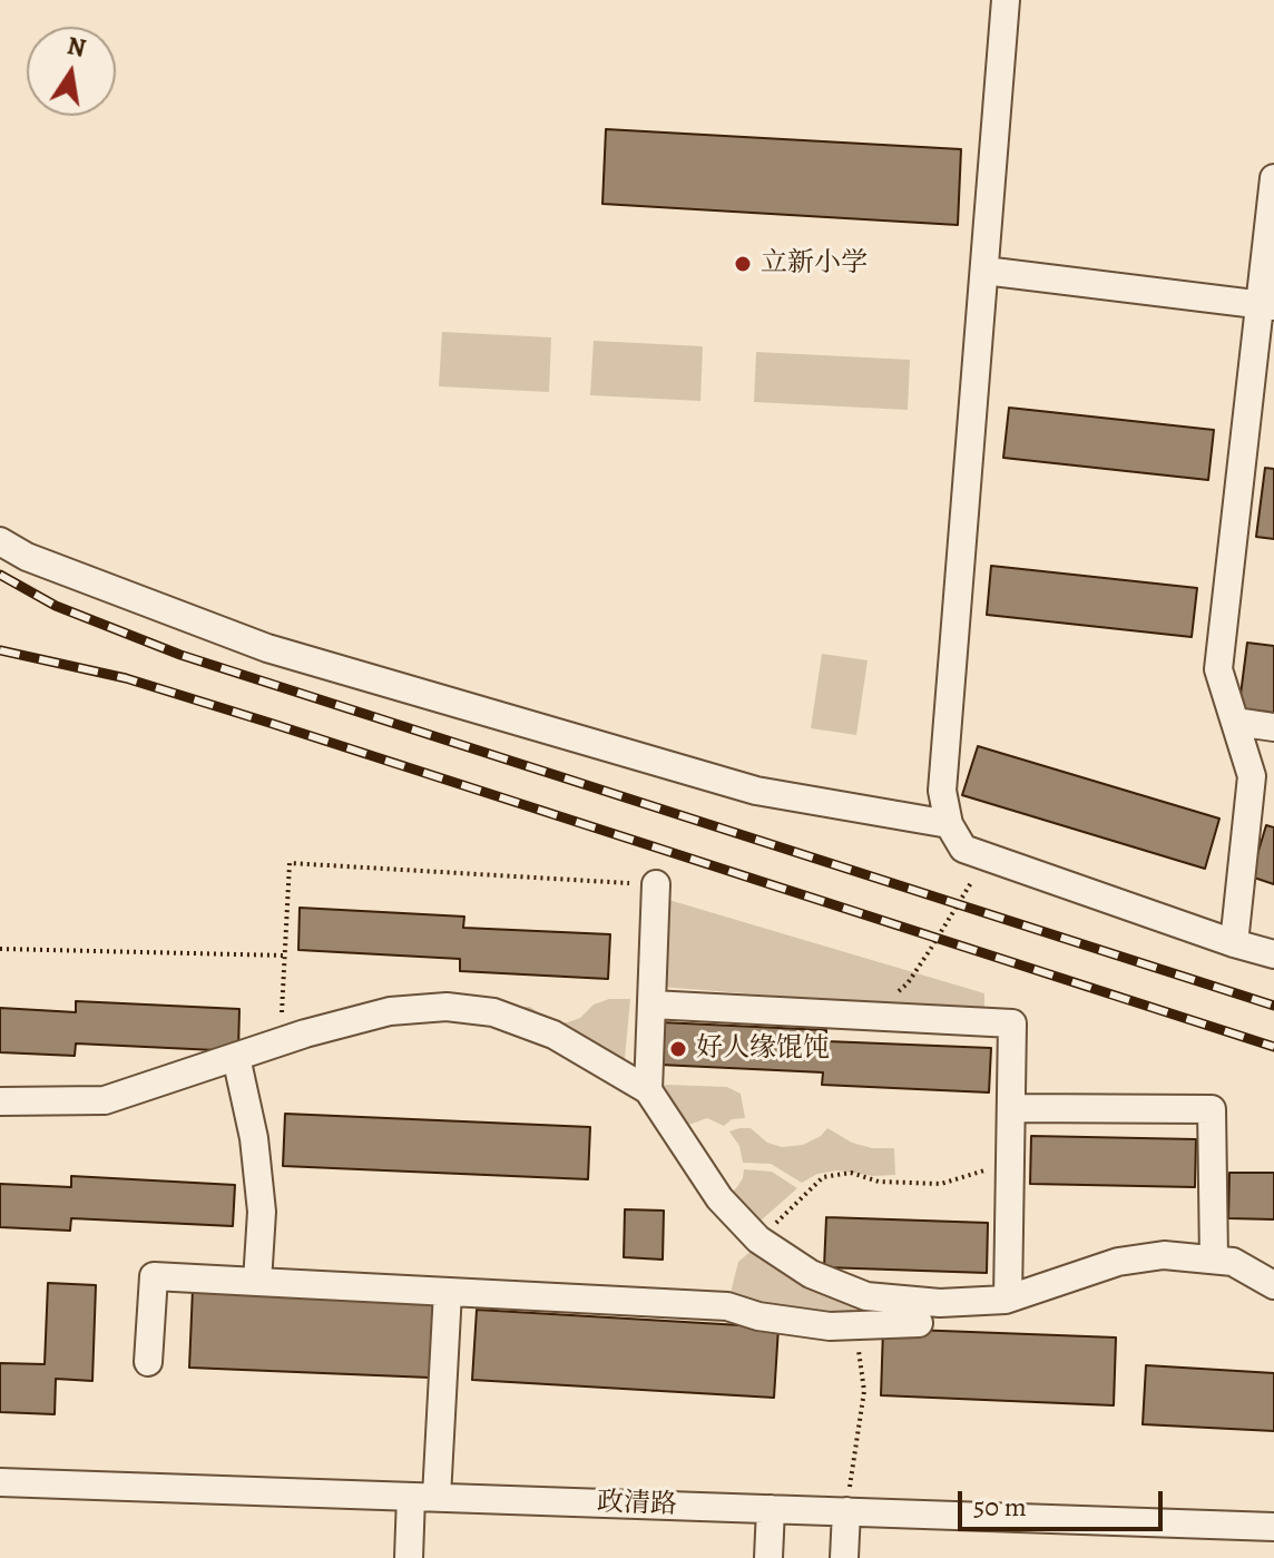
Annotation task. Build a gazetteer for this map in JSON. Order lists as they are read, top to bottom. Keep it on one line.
{"streets":{"street":["政清路"]},"places":["立新小学","好人缘馄饨"],"scale_bar":"50 m","north":"top"}
